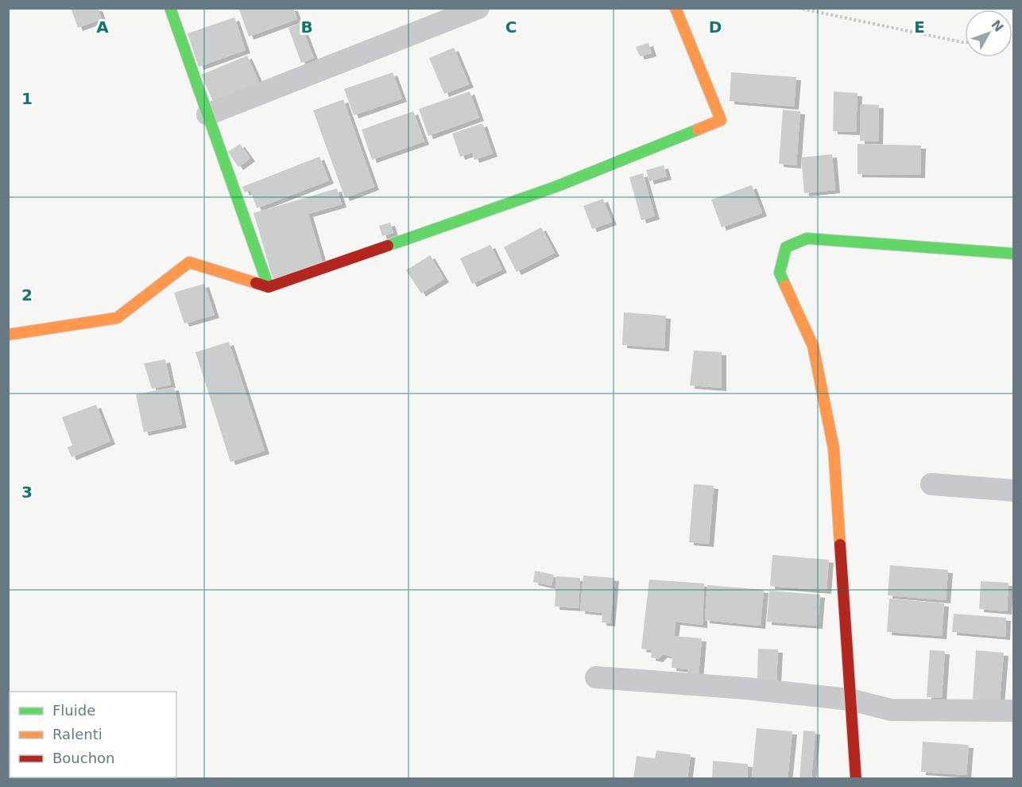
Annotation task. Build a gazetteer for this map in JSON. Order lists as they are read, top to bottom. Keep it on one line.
{"legend":["Fluide","Ralenti","Bouchon"],"north":"top right","grid":{"columns":["A","B","C","D","E"],"rows":["1","2","3"]}}
